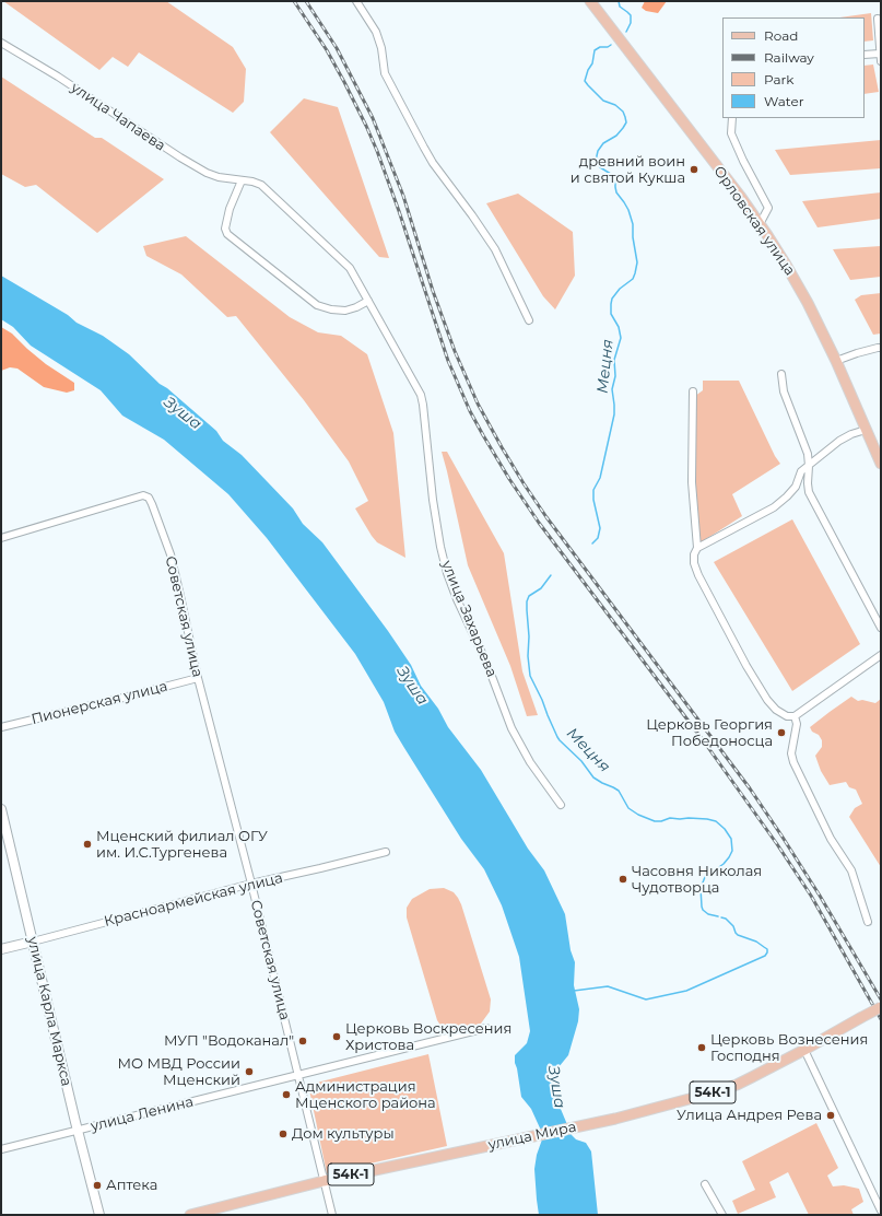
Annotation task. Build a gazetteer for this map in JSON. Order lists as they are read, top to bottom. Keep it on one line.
{"streets":{"main road":["Орловская улица","Красноармейская улица","улица Карла Маркса","54К-1","улица Мира"],"street":["улица Чапаева","Советская улица","улица Захарьева","Пионерская улица","улица Ленина"]},"crossings":[["улица Чапаева","улица Захарьева"],["Советская улица","Пионерская улица"],["Советская улица","Красноармейская улица"],["Советская улица","улица Ленина"],["Советская улица","улица Мира"],["Красноармейская улица","улица Карла Маркса"],["улица Карла Маркса","улица Ленина"]],"water":["Мецня","Зуша"],"places":["древний воин и святой Кукша","Церковь Георгия Победоносца","Мценский филиал ОГУ им. И.С.Тургенева","Часовня Николая Чудотворца","Церковь Воскресения Христова","МУП \"Водоканал\"","Церковь Вознесения Господня","МО МВД России Мценский","Администрация Мценского района","Улица Андрея Рева","Дом культуры","Аптека"],"legend":["Road","Railway","Park","Water"]}
